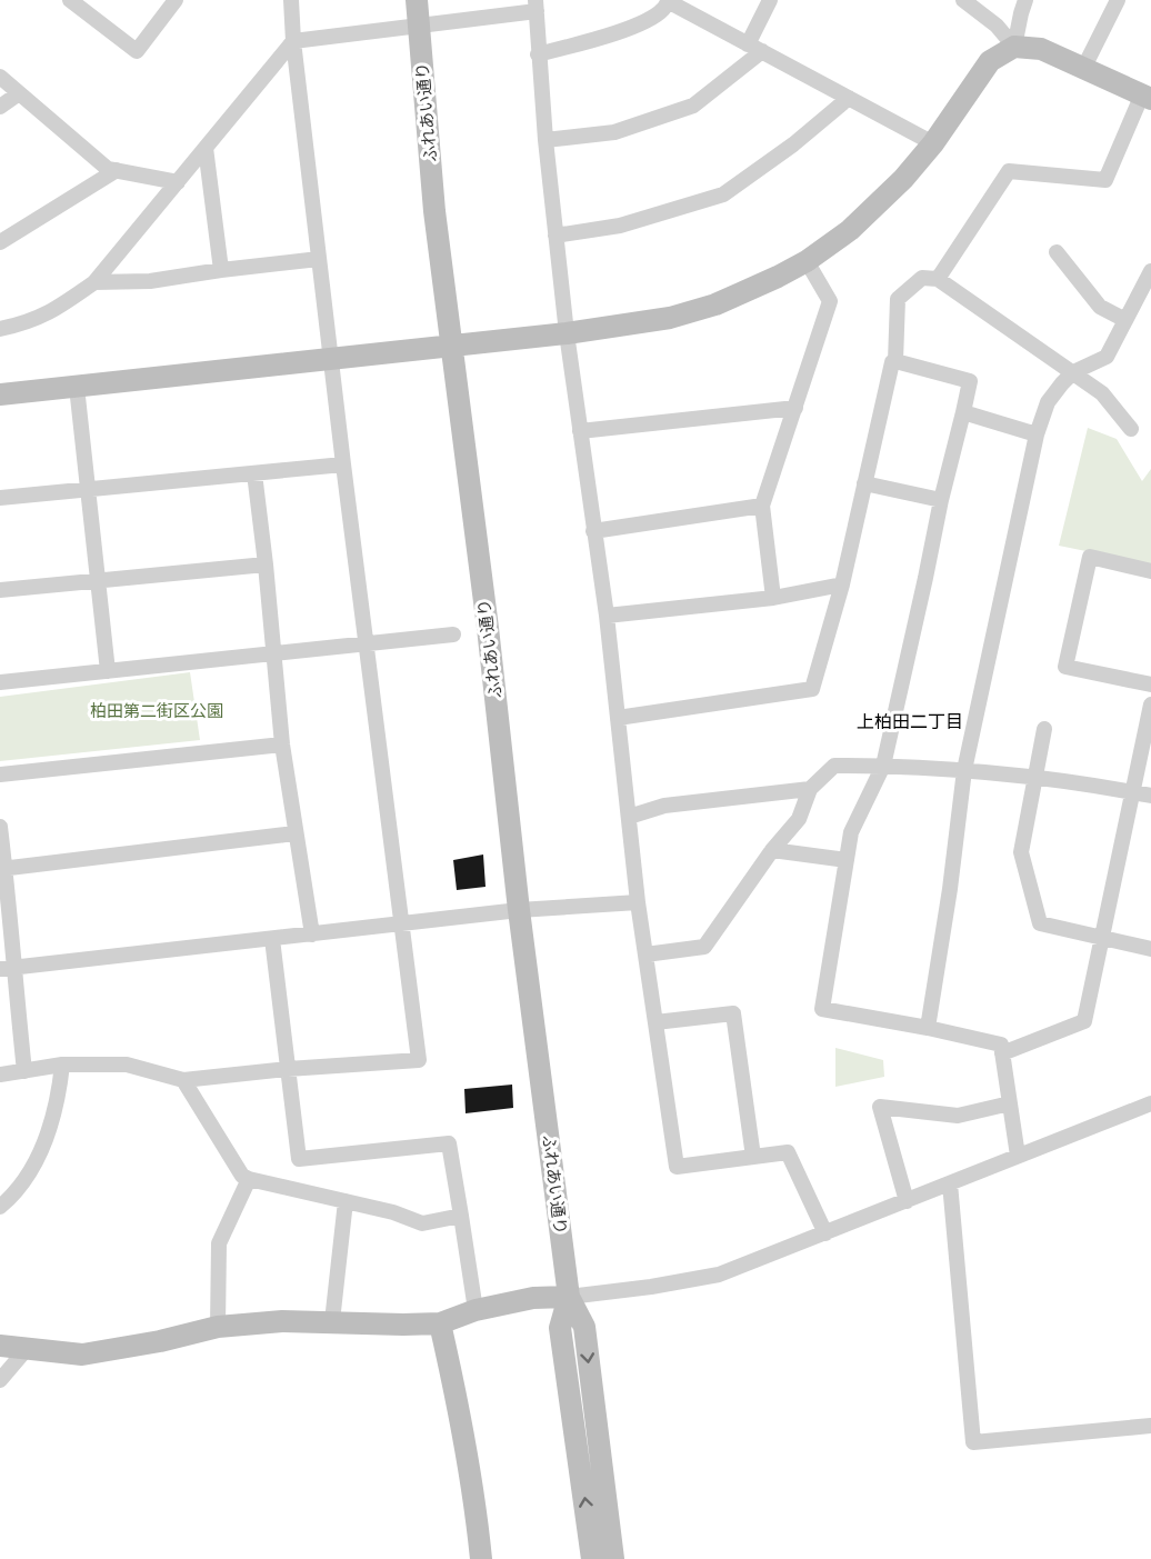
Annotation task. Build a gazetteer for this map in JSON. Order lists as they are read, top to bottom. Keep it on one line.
{"streets":{"street":["ふれあい通り"]},"districts":["上柏田二丁目"],"parks":["柏田第二街区公園"]}
